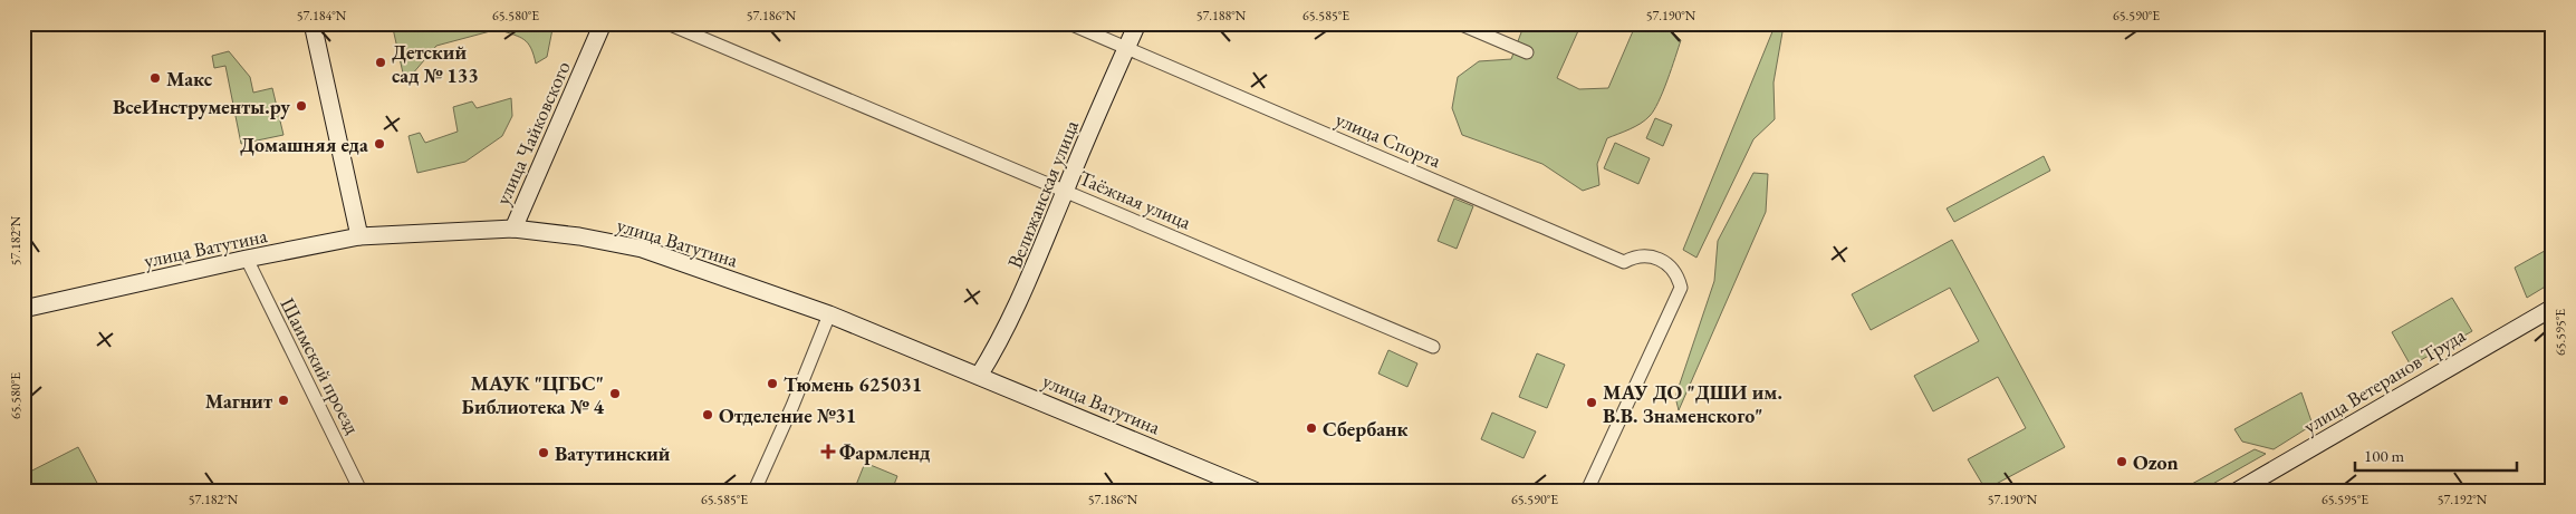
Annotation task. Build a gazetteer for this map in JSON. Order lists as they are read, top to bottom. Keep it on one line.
{"streets":{"main road":["улица Чайковского","Велижанская улица","улица Ватутина","улица Ветеранов Труда"],"street":["улица Спорта","Таёжная улица","Шаимский проезд"]},"crossings":[["улица Чайковского","улица Ватутина"],["улица Спорта","Велижанская улица"],["Велижанская улица","Таёжная улица"],["Велижанская улица","улица Ватутина"],["улица Ватутина","Шаимский проезд"]],"places":{"other":["Детский сад № 133","Макс","ВсеИнструменты.ру","Домашняя еда","Тюмень 625031","МАУК \"ЦГБС\" Библиотека № 4","Магнит","МАУ ДО \"ДШИ им. В.В. Знаменского\"","Отделение №31","Сбербанк","Ватутинский","Ozon"],"health":["Фармленд"]},"scale_bar":"100 m","coordinates":["57.184°N","65.580°E","57.186°N","57.188°N","65.585°E","57.190°N","65.590°E","57.182°N","65.595°E","57.192°N"]}
